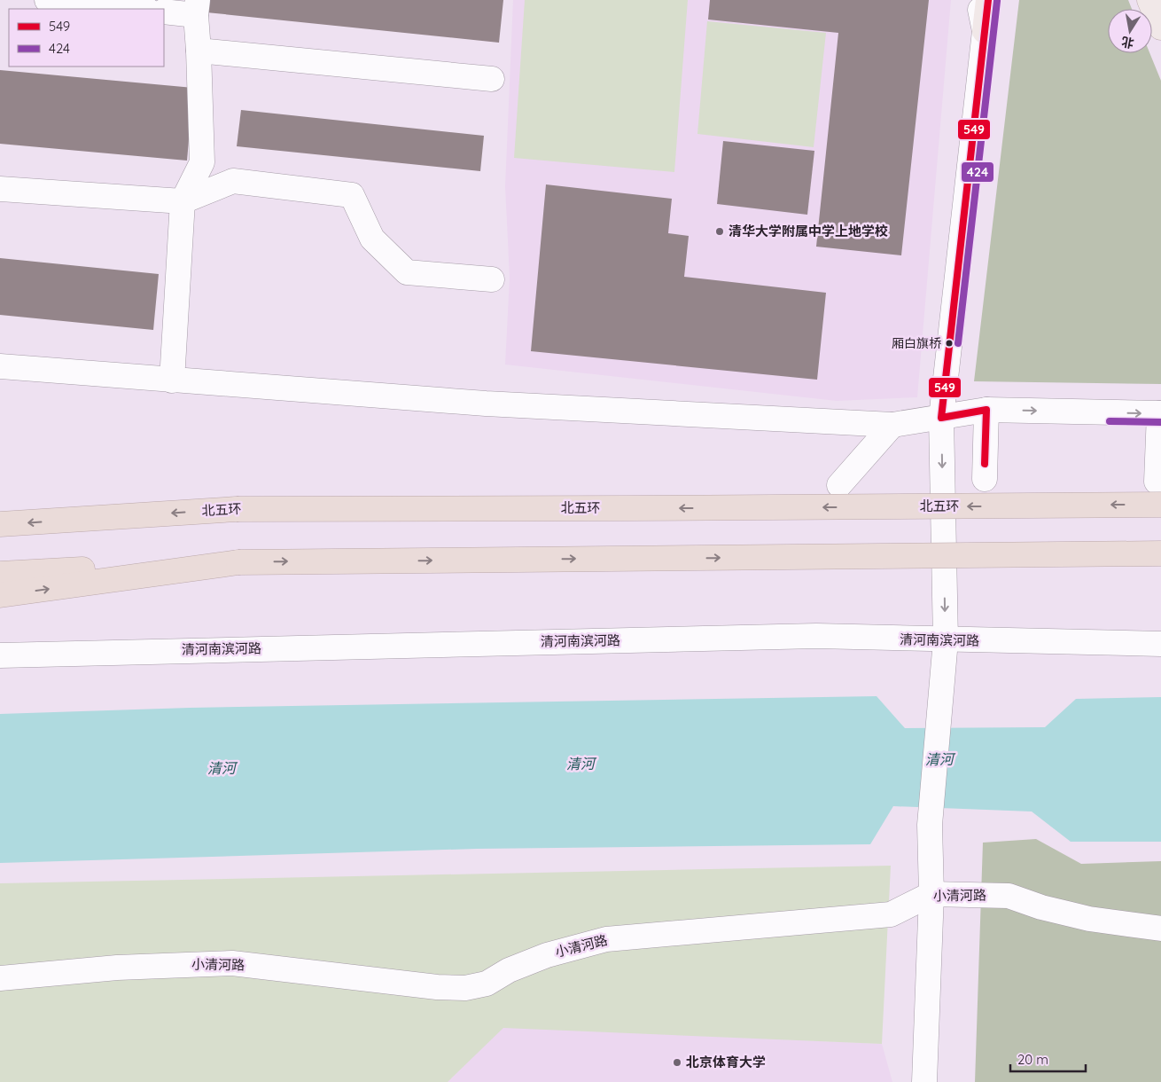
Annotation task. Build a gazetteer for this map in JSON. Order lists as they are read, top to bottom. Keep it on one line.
{"streets":{"highway":["北五环"],"street":["清河南滨河路","小清河路"]},"water":["清河"],"places":["清华大学附属中学上地学校","厢白旗桥","北京体育大学"],"lines":["transit line 549","transit line 424"],"legend":["549","424"],"scale_bar":"20 m","north":"bottom"}
